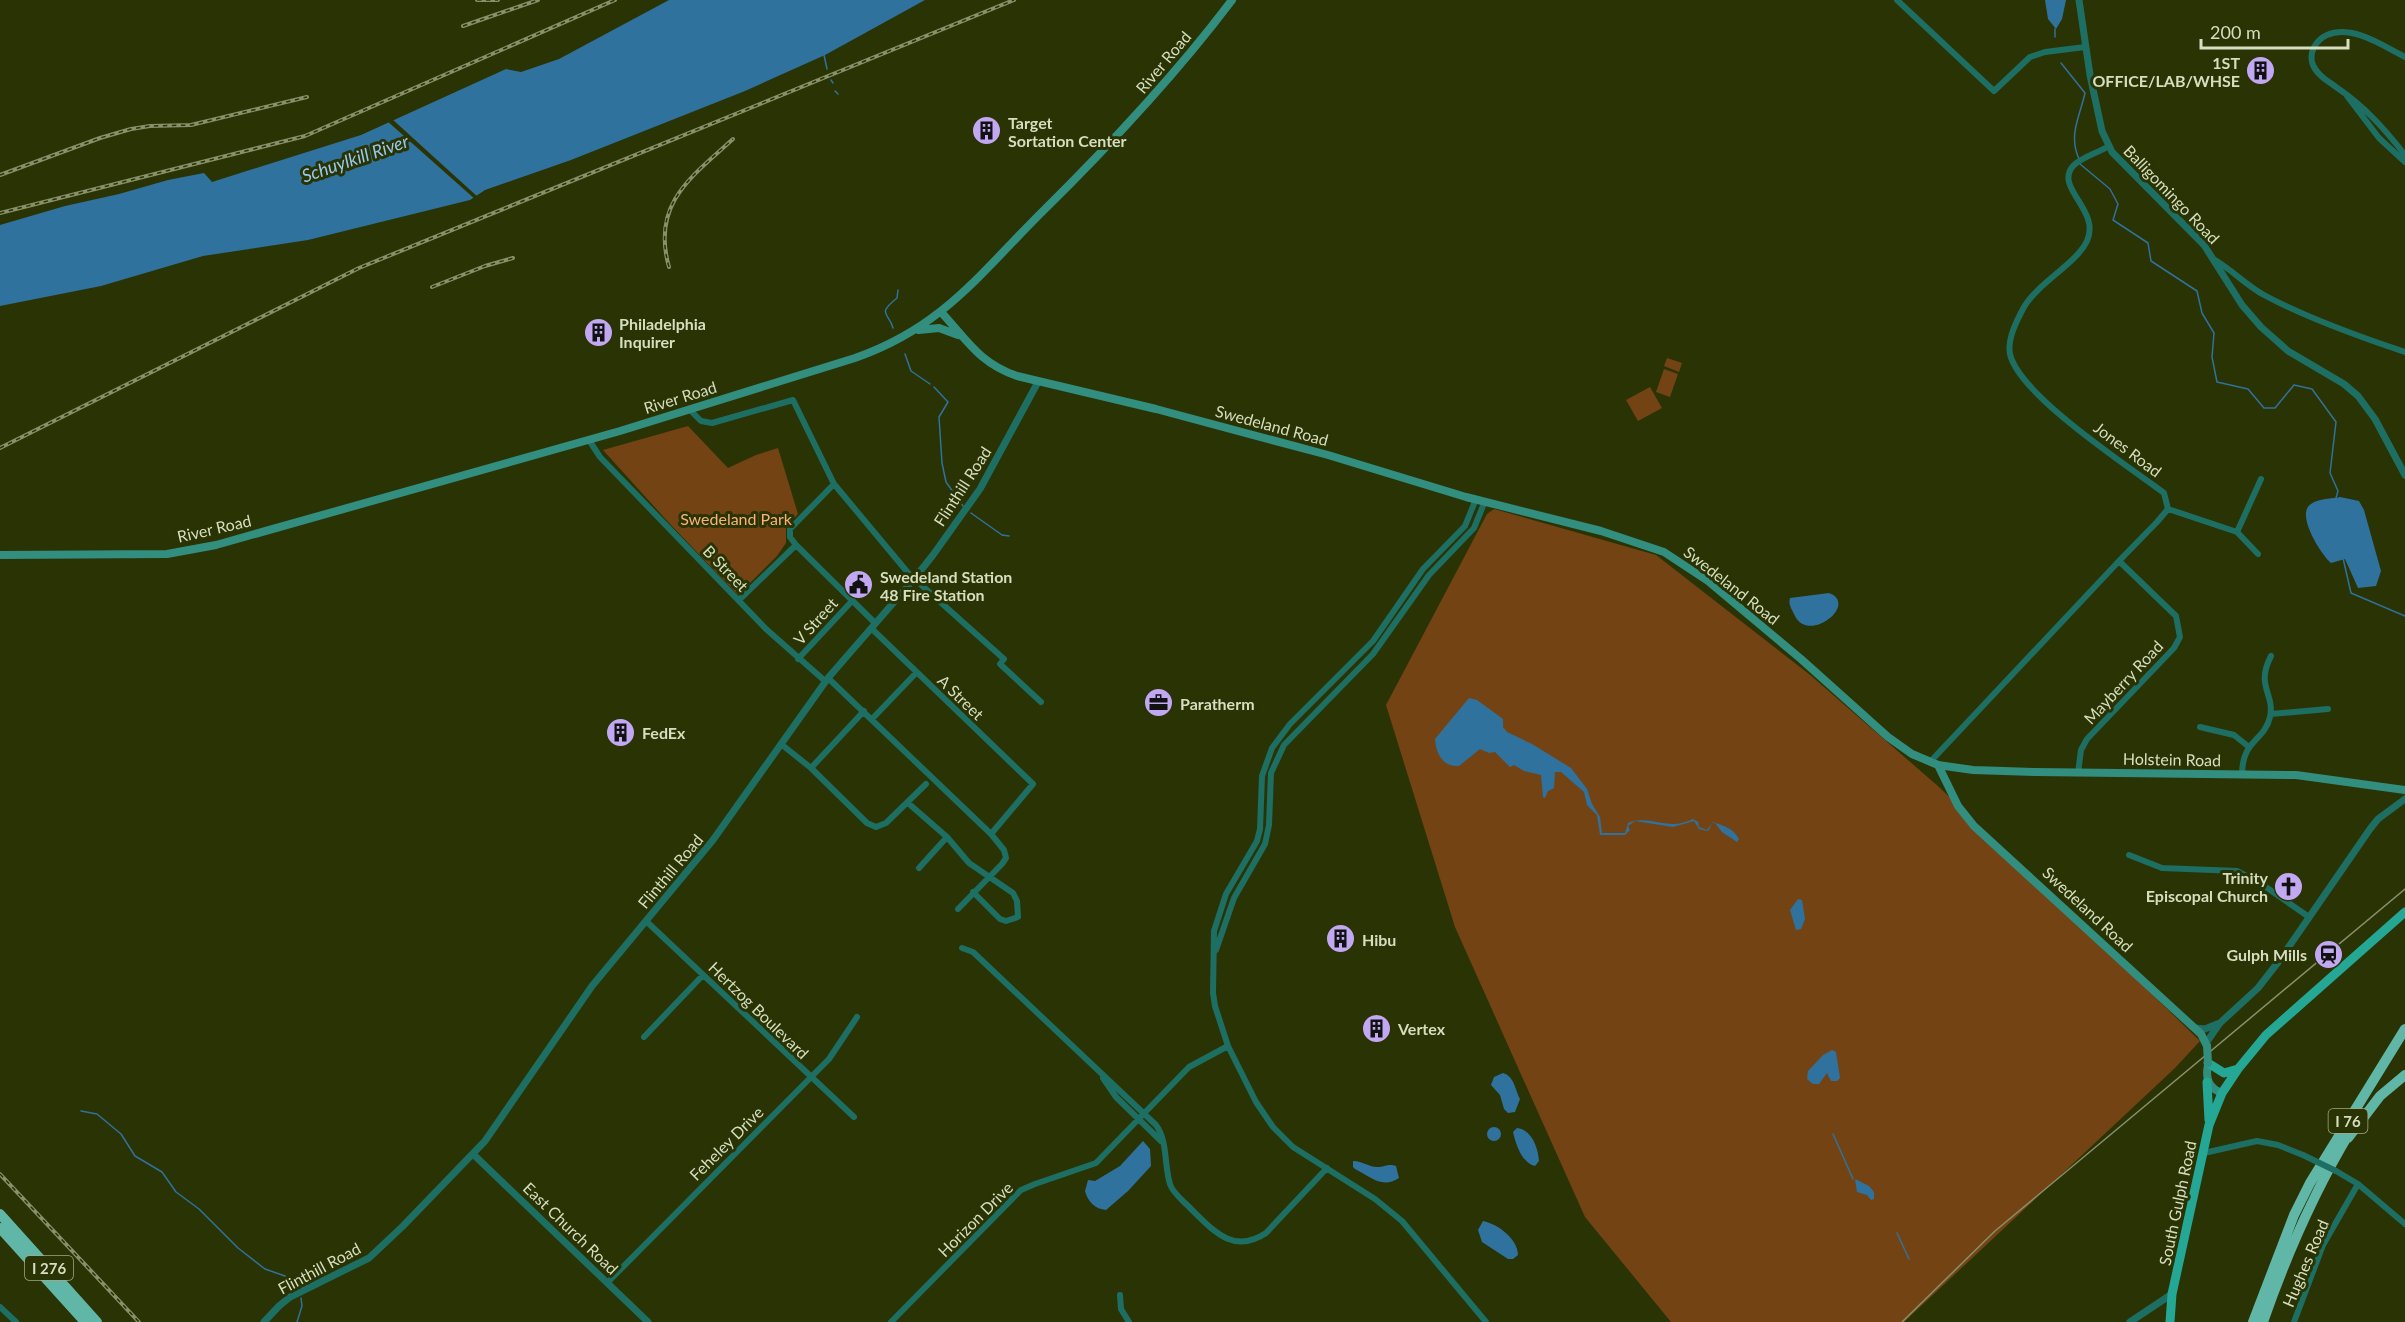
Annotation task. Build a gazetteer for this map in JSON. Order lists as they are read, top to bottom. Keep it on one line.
{"streets":{"highway":["I 76","I 276"],"main road":["River Road","Swedeland Road","Holstein Road","South Gulph Road"],"street":["Balligomingo Road","Jones Road","Flinthill Road","B Street","V Street","Mayberry Road","A Street","Hertzog Boulevard","Feheley Drive","Horizon Drive","East Church Road","Hughes Road"]},"crossings":[["River Road","Swedeland Road"],["River Road","B Street"],["Balligomingo Road","Jones Road"],["Swedeland Road","Flinthill Road"],["Swedeland Road","Holstein Road"],["Flinthill Road","B Street"],["Flinthill Road","A Street"],["Flinthill Road","Hertzog Boulevard"],["Flinthill Road","East Church Road"],["B Street","V Street"],["B Street","A Street"],["V Street","A Street"],["Mayberry Road","Holstein Road"],["Hertzog Boulevard","Feheley Drive"],["Feheley Drive","East Church Road"]],"water":["Schuylkill River"],"parks":["Swedeland Park"],"places":{"building":["1ST OFFICE/LAB/WHSE","Target Sortation Center","Philadelphia Inquirer","FedEx","Hibu","Vertex"],"public building":["Swedeland Station 48 Fire Station"],"office":["Paratherm"],"church":["Trinity Episcopal Church"],"station":["Gulph Mills"]},"scale_bar":"200 m"}
